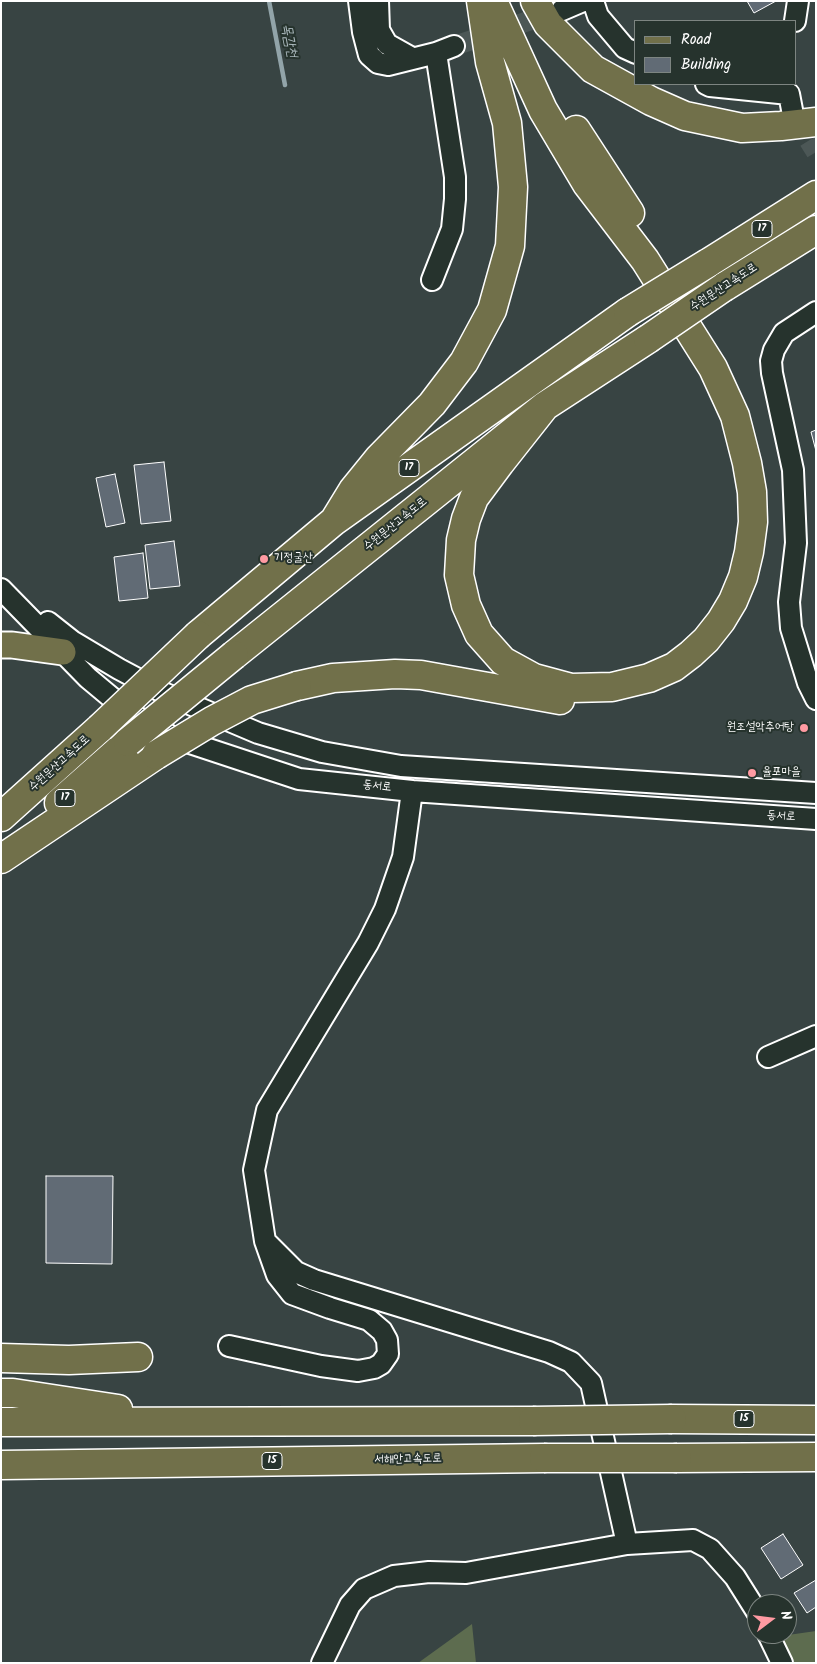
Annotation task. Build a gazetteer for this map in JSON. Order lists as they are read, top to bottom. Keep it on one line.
{"streets":{"highway":["17","수원문산고속도로","15","서해안고속도로"],"street":["동서로"]},"water":["목감천"],"places":["기정굴산","원조설악추어탕","율포마을"],"legend":["Road","Building"],"north":"right"}
